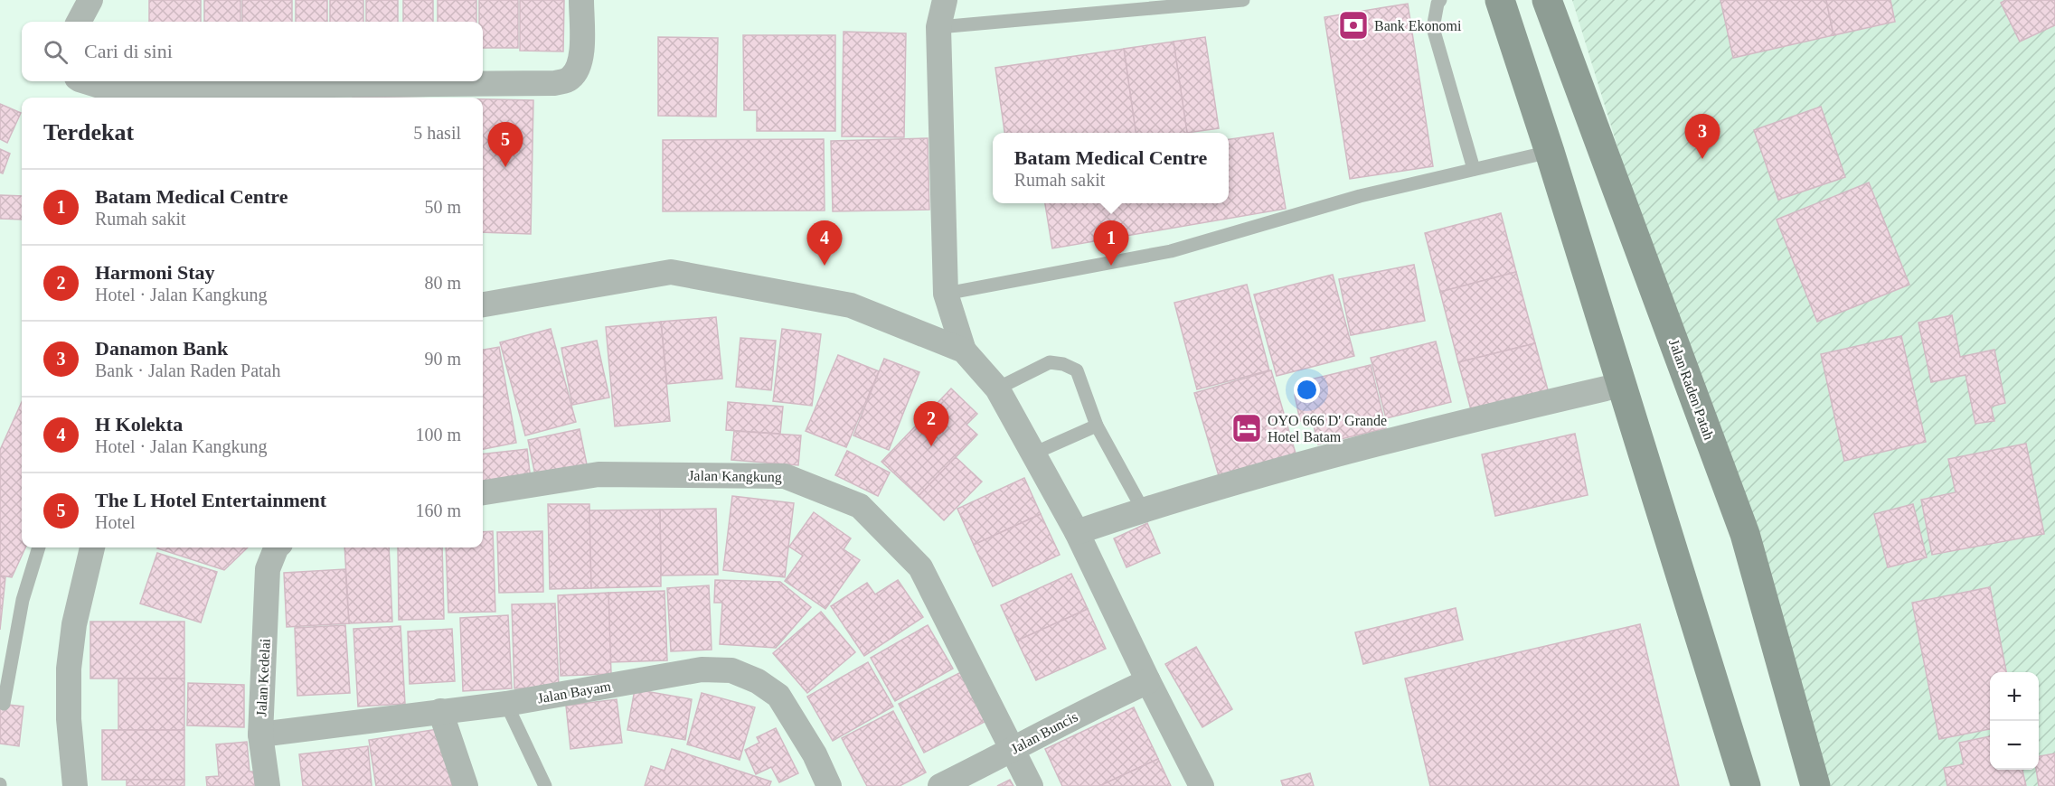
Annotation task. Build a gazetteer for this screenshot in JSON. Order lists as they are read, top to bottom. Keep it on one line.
{"streets":{"main road":["Jalan Raden Patah"],"street":["Jalan Kangkung","Jalan Kedelai","Jalan Bayam","Jalan Buncis"]},"crossings":[["Jalan Kangkung","Jalan Buncis"],["Jalan Kedelai","Jalan Bayam"]],"places":{"bank":["Bank Ekonomi"],"hotel":["OYO 666 D' Grande Hotel Batam"]},"page":{"search":"Cari di sini","heading":["Terdekat","5 hasil"],"pins":["3","5","1","4","2"],"popup":["Batam Medical Centre","Rumah sakit"],"list":[{"mark":"1","name":"Batam Medical Centre","note":"Rumah sakit","value":"50 m"},{"mark":"2","name":"Harmoni Stay","note":"Hotel · Jalan Kangkung","value":"80 m"},{"mark":"3","name":"Danamon Bank","note":"Bank · Jalan Raden Patah","value":"90 m"},{"mark":"4","name":"H Kolekta","note":"Hotel · Jalan Kangkung","value":"100 m"},{"mark":"5","name":"The L Hotel Entertainment","note":"Hotel","value":"160 m"}],"map_buttons":["+","−"]}}
